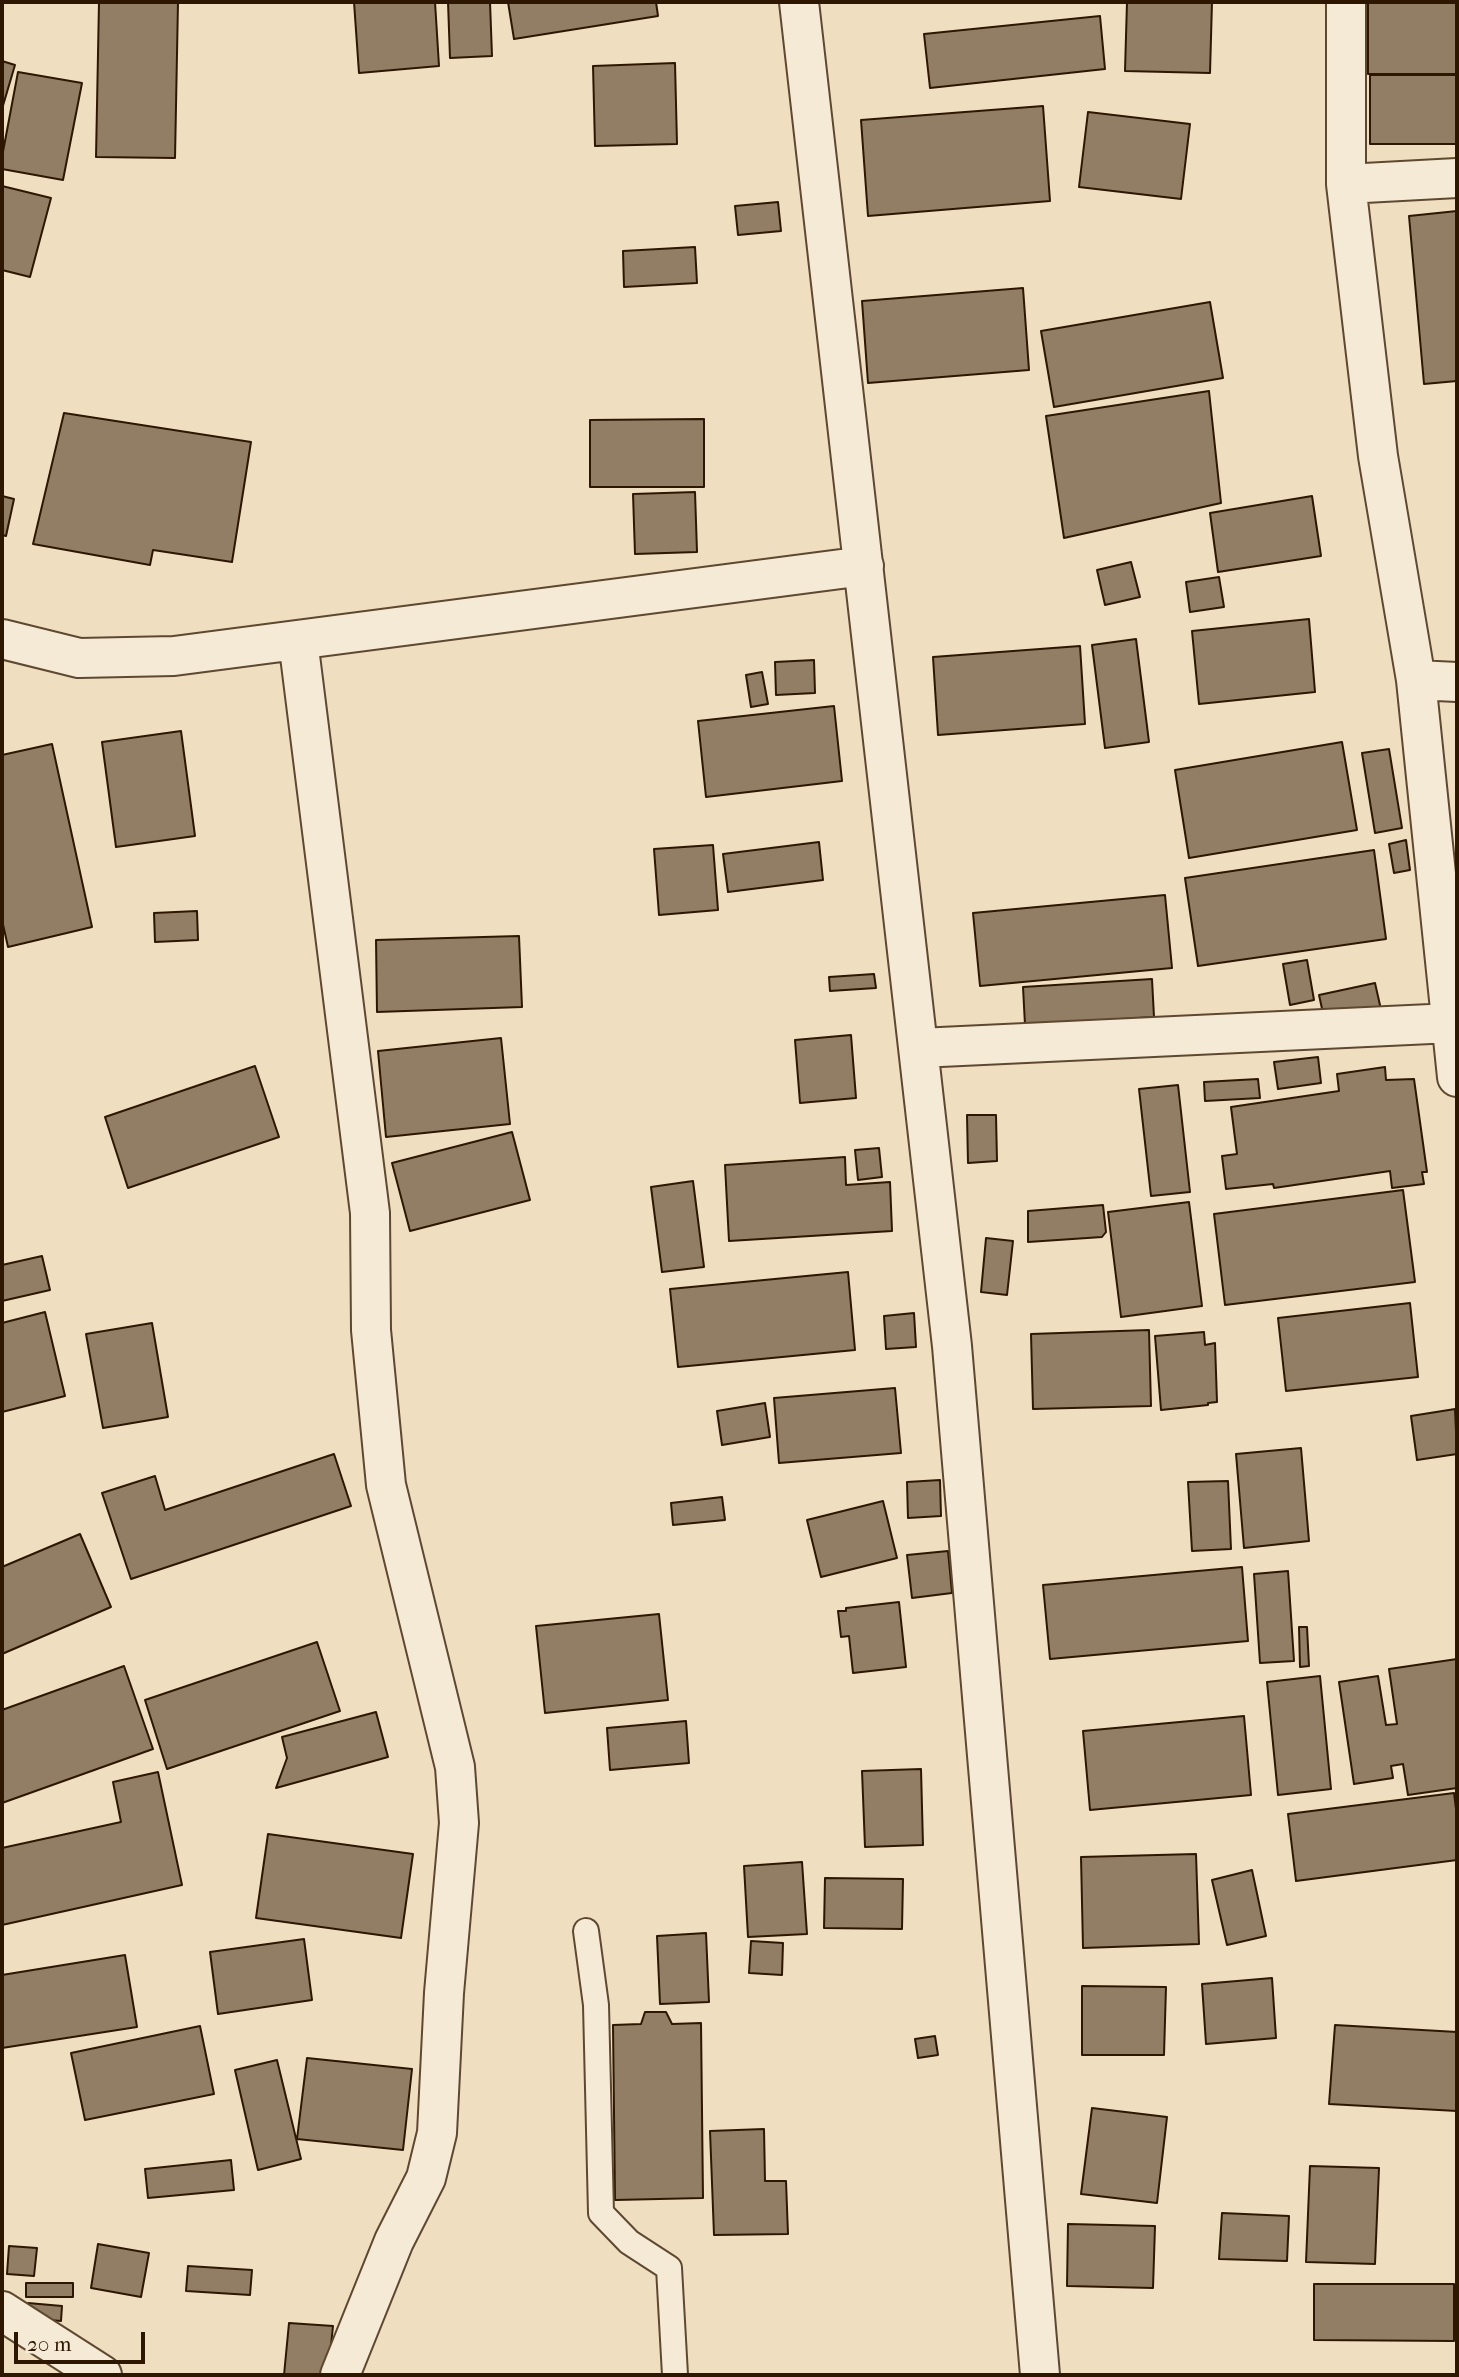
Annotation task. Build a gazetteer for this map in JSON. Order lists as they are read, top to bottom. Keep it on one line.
{"scale_bar":"20 m"}
